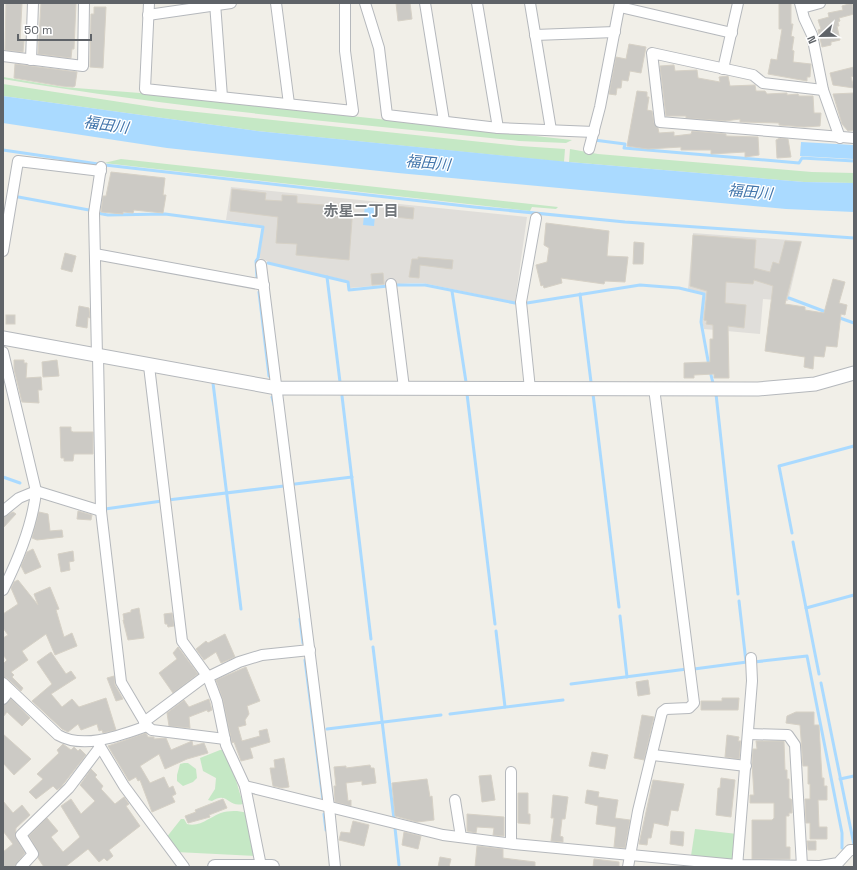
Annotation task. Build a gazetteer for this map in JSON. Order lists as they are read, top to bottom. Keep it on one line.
{"districts":["赤星二丁目"],"water":["福田川"],"scale_bar":"50 m","north":"left"}
